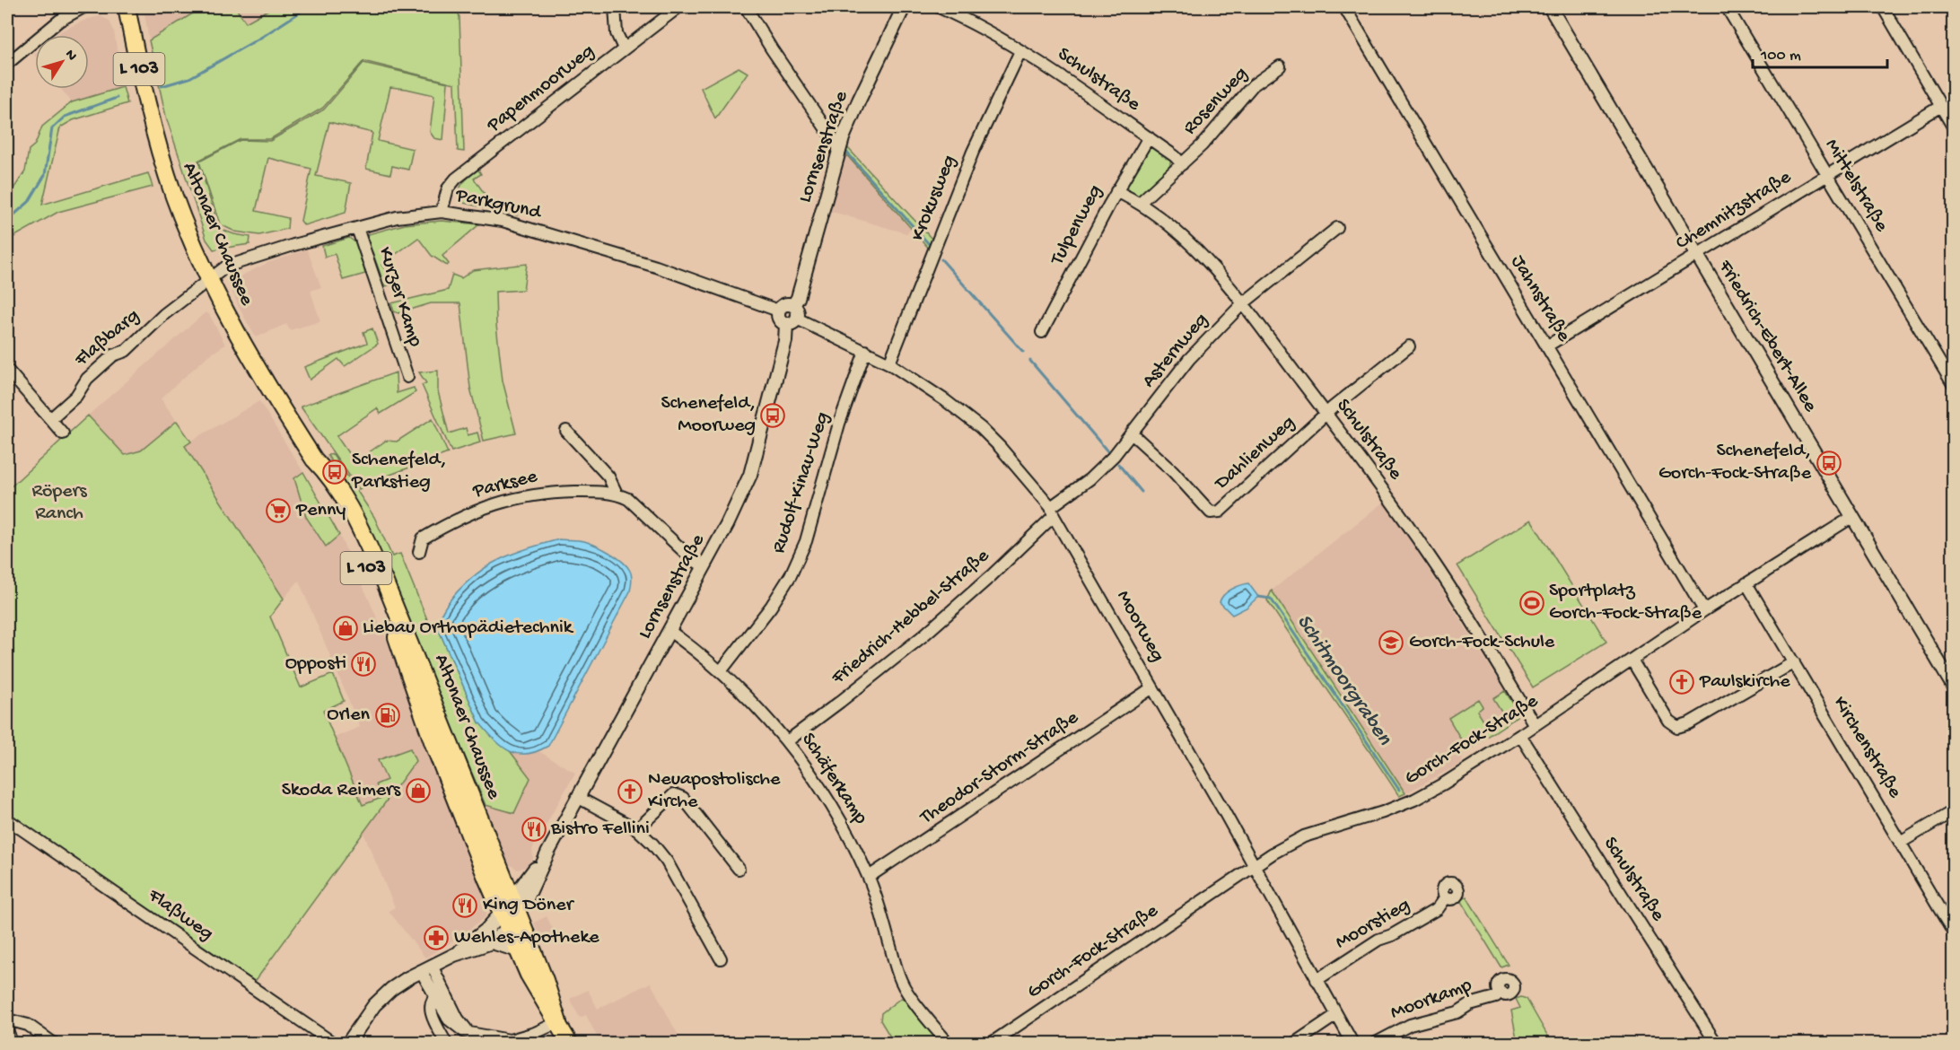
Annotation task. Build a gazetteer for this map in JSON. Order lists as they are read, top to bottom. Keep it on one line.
{"streets":{"main road":["L 103","Altonaer Chaussee"],"street":["Schulstraße","Papenmoorweg","Rosenweg","Lornsenstraße","Mittelstraße","Krokusweg","Parkgrund","Chemnitzstraße","Tulpenweg","Kurzer Kamp","Jahnstraße","Friedrich-Ebert-Allee","Flaßbarg","Asternweg","Dahlienweg","Rudolf-Kinau-Weg","Parksee","Friedrich-Hebbel-Straße","Moorweg","Gorch-Fock-Straße","Kirchenstraße","Theodor-Storm-Straße","Schäferkamp","Flaßweg","Moorstieg","Moorkamp"]},"crossings":[["Schulstraße","Rosenweg"],["Schulstraße","Krokusweg"],["Schulstraße","Tulpenweg"],["Schulstraße","Asternweg"],["Schulstraße","Dahlienweg"],["Schulstraße","Gorch-Fock-Straße"],["Papenmoorweg","Parkgrund"],["Lornsenstraße","Parkgrund"],["Lornsenstraße","Altonaer Chaussee"],["Lornsenstraße","Moorweg"],["Lornsenstraße","Schäferkamp"],["Mittelstraße","Chemnitzstraße"],["Krokusweg","Moorweg"],["Parkgrund","Altonaer Chaussee"],["Parkgrund","Kurzer Kamp"],["Parkgrund","Flaßbarg"],["Parkgrund","Moorweg"],["Chemnitzstraße","Jahnstraße"],["Chemnitzstraße","Friedrich-Ebert-Allee"],["Altonaer Chaussee","Flaßbarg"],["Jahnstraße","Gorch-Fock-Straße"],["Friedrich-Ebert-Allee","Gorch-Fock-Straße"],["Asternweg","Dahlienweg"],["Asternweg","Friedrich-Hebbel-Straße"],["Asternweg","Moorweg"],["Rudolf-Kinau-Weg","Moorweg"],["Rudolf-Kinau-Weg","Schäferkamp"],["Friedrich-Hebbel-Straße","Moorweg"],["Friedrich-Hebbel-Straße","Schäferkamp"],["Moorweg","Gorch-Fock-Straße"],["Moorweg","Theodor-Storm-Straße"],["Moorweg","Moorstieg"],["Gorch-Fock-Straße","Kirchenstraße"],["Theodor-Storm-Straße","Schäferkamp"]],"water":["Schitmoorgraben"],"parks":["Röpers Ranch"],"places":{"bus stop":["Schenefeld, Moorweg","Schenefeld, Gorch-Fock-Straße","Schenefeld, Parkstieg"],"supermarket":["Penny"],"sports":["Sportplatz Gorch-Fock-Straße"],"shop":["Liebau Orthopädietechnik","Skoda Reimers"],"school or university":["Gorch-Fock-Schule"],"restaurant":["Opposti","Bistro Fellini","King Döner"],"church":["Paulskirche","Neuapostolische Kirche"],"fuel station":["Orlen"],"pharmacy":["Wehles-Apotheke"]},"scale_bar":"100 m","north":"top right"}
